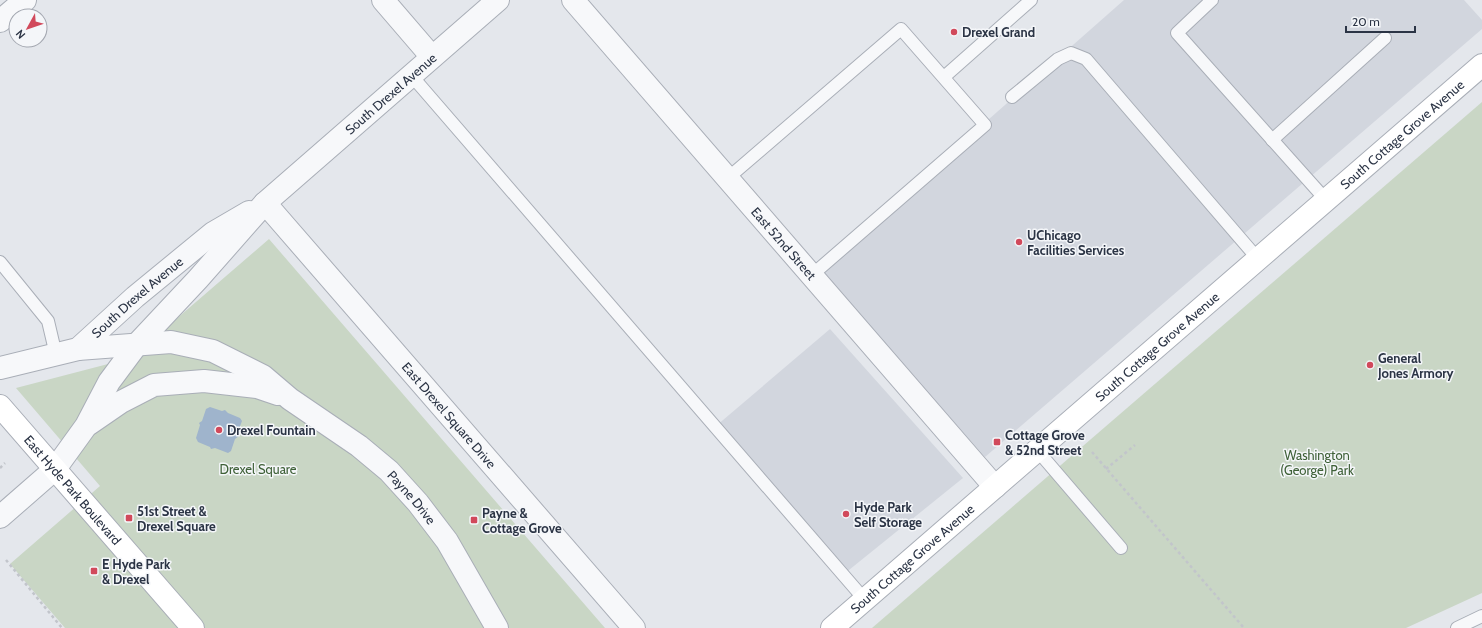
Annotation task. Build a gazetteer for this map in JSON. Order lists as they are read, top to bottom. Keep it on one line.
{"streets":{"main road":["South Cottage Grove Avenue","East Hyde Park Boulevard"],"street":["South Drexel Avenue","East 52nd Street","East Drexel Square Drive","Payne Drive"]},"crossings":[["South Drexel Avenue","East Drexel Square Drive"],["South Drexel Avenue","East Hyde Park Boulevard"],["South Drexel Avenue","Payne Drive"],["South Cottage Grove Avenue","East 52nd Street"]],"parks":["Washington (George) Park","Drexel Square"],"places":{"other":["Drexel Grand","UChicago Facilities Services","General Jones Armory","Drexel Fountain","Hyde Park Self Storage"],"transit":["Cottage Grove & 52nd Street","51st Street & Drexel Square","Payne & Cottage Grove","E Hyde Park & Drexel"]},"scale_bar":"20 m","north":"bottom left"}
